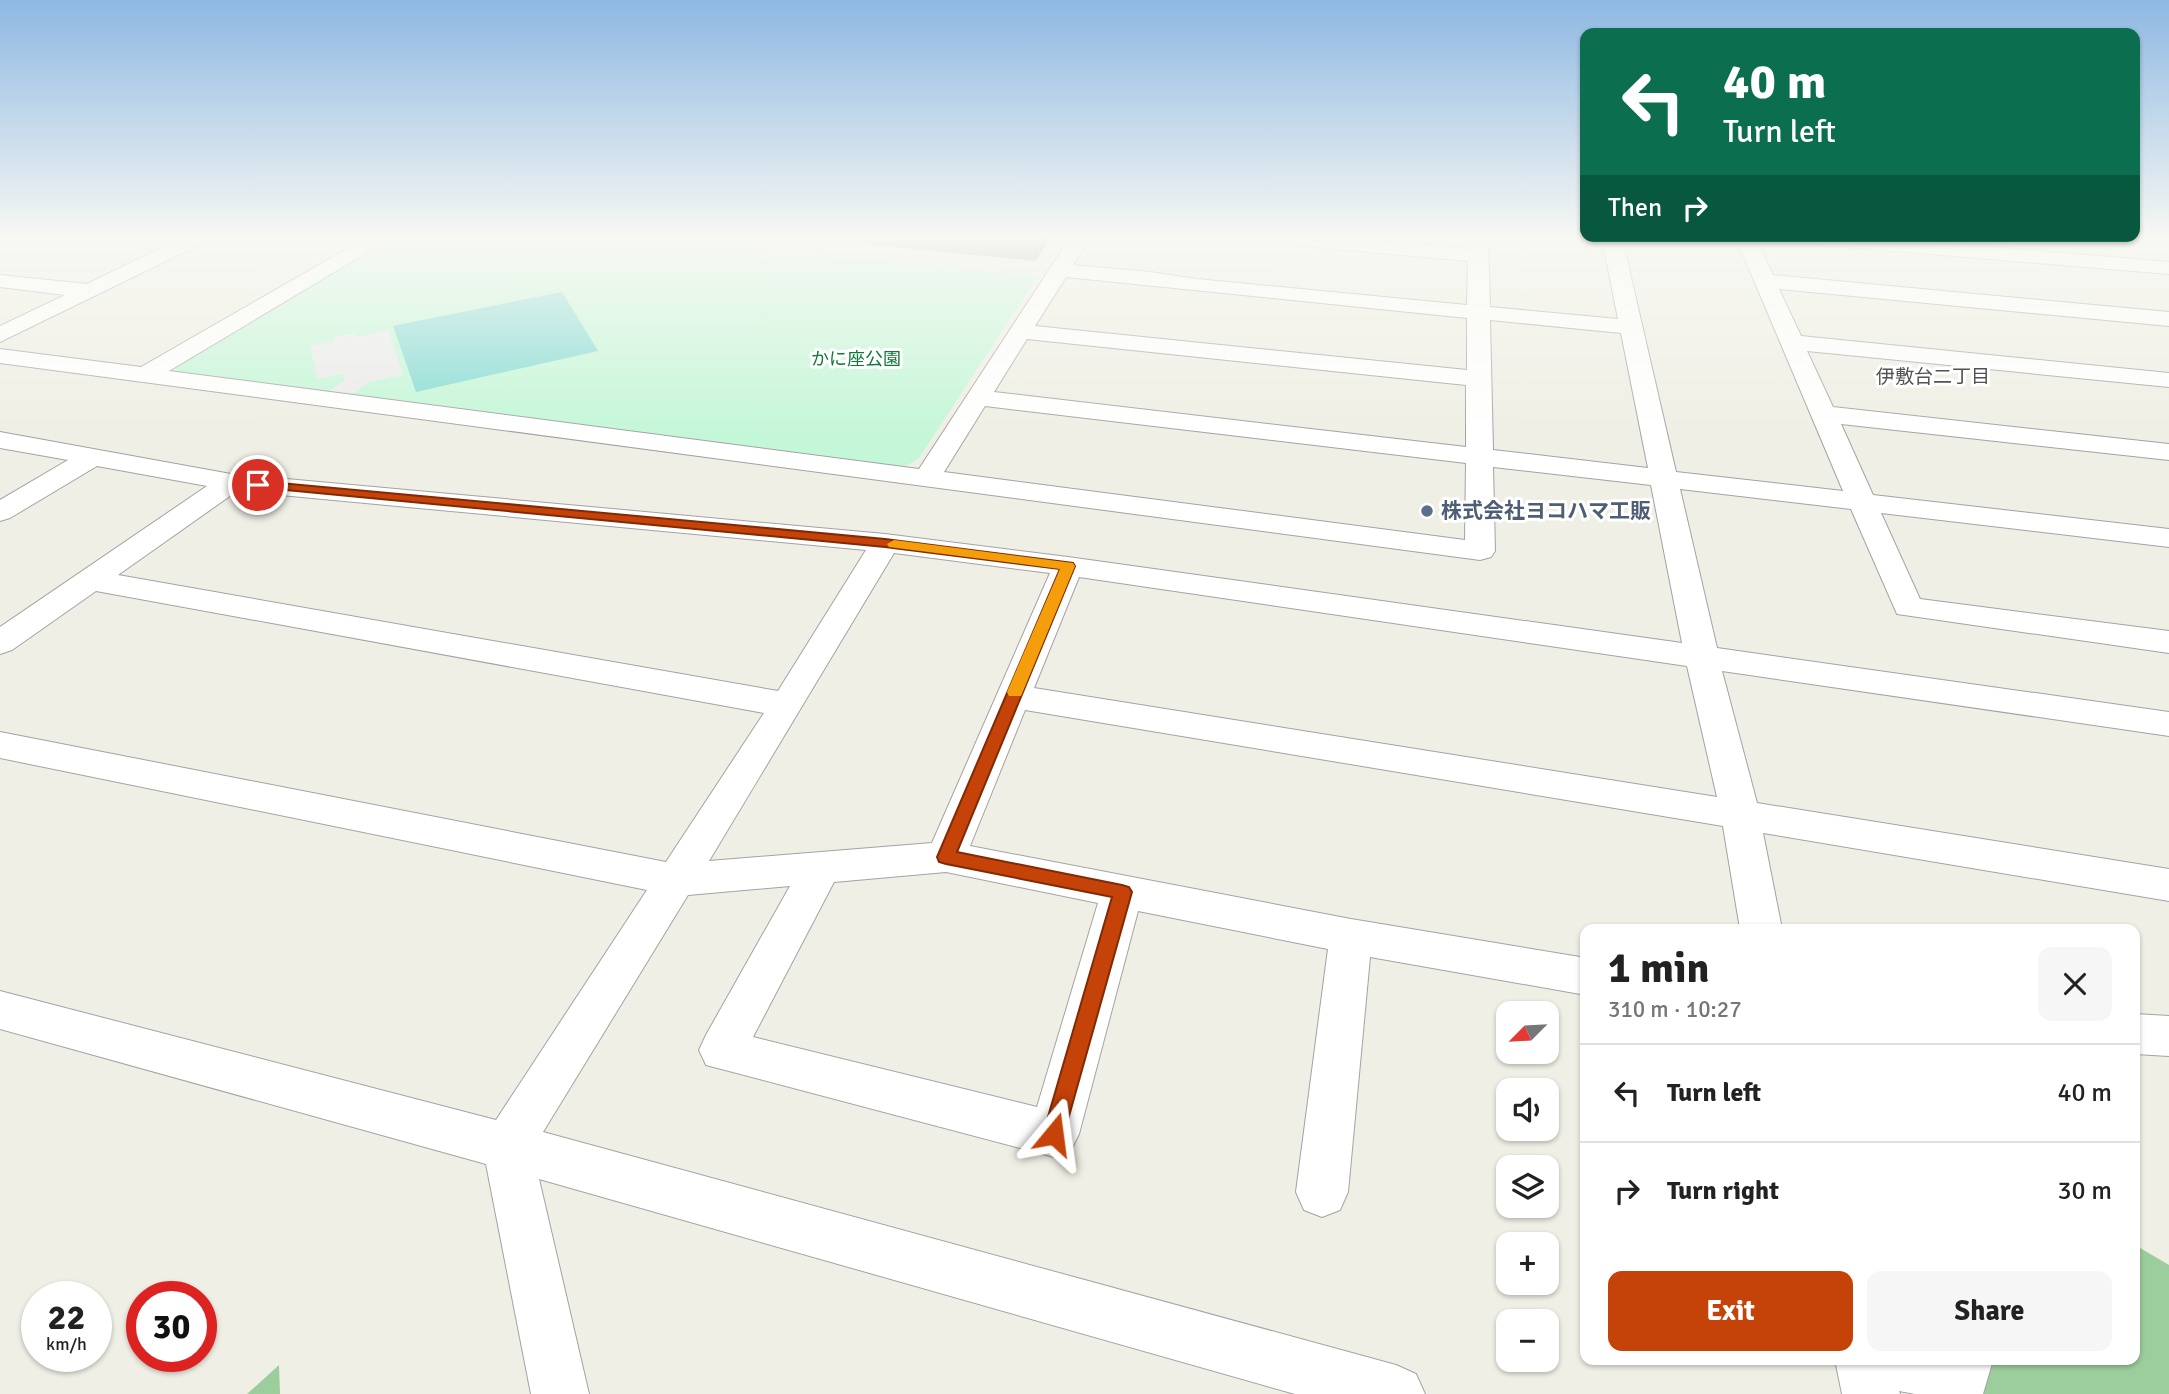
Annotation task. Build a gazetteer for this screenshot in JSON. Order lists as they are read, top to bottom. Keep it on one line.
{"districts":["伊敷台二丁目"],"parks":["かに座公園"],"places":["株式会社ヨコハマ工販"],"north":"bottom left","page":{"turn":["40 m","Turn left"],"then":"Then","heading":["1 min","310 m · 10:27"],"map_buttons":["+","−"],"list":[{"name":"Turn left","value":"40 m"},{"name":"Turn right","value":"30 m"}],"buttons":["Exit","Share"],"speed":"22 km/h","limit":"30"}}
